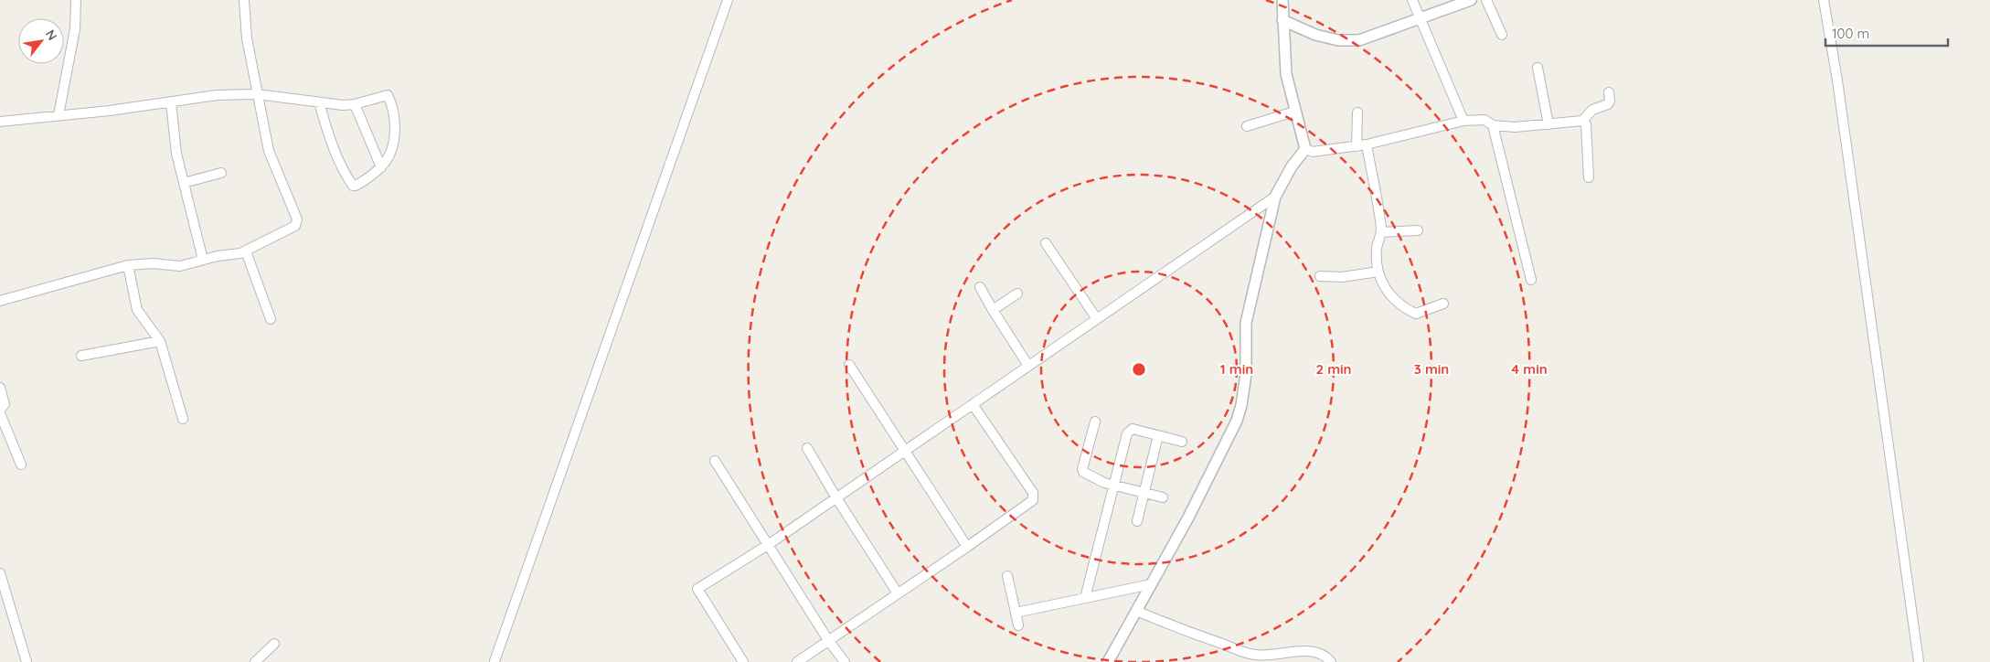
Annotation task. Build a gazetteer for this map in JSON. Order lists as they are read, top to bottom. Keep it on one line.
{"scale_bar":"100 m","north":"top right","rings":["1 min","2 min","3 min","4 min"]}
